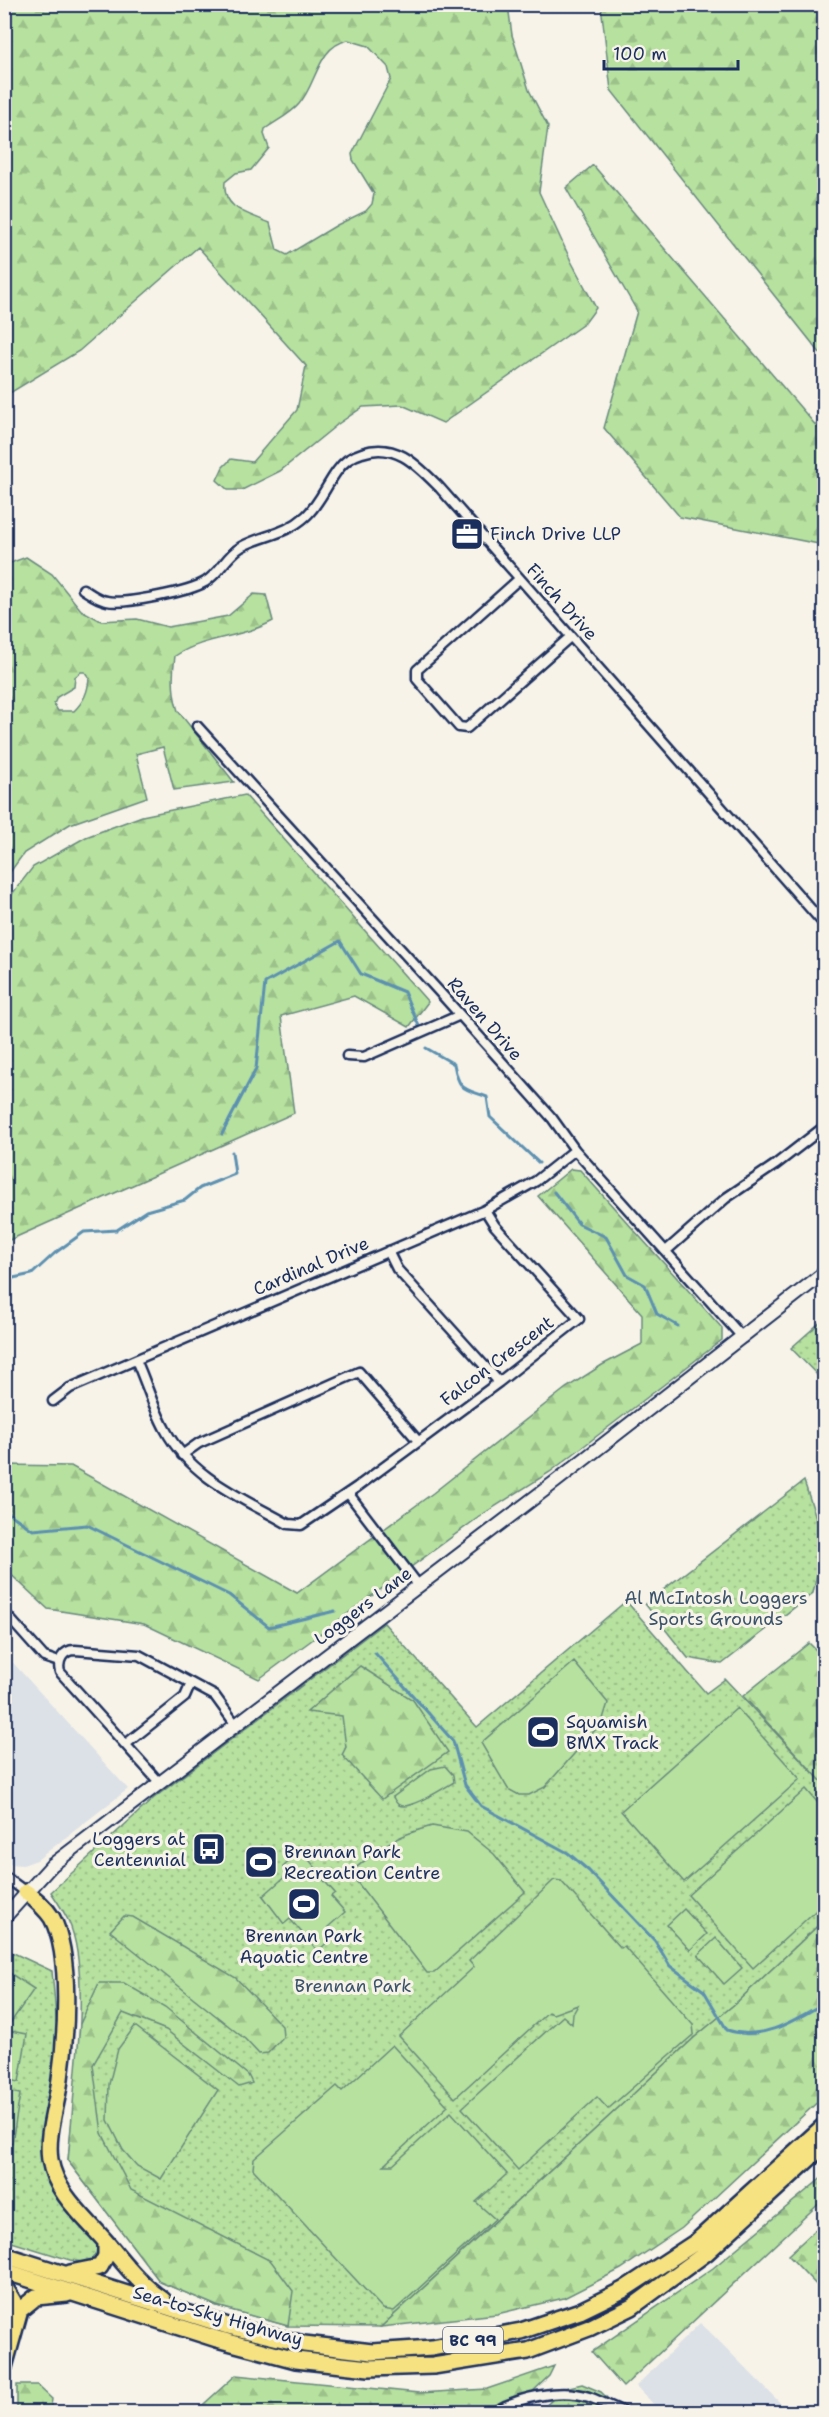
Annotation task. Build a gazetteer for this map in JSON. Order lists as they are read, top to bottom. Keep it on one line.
{"streets":{"highway":["Sea-to-Sky Highway","BC 99"],"street":["Finch Drive","Raven Drive","Cardinal Drive","Falcon Crescent","Loggers Lane"]},"crossings":[["Raven Drive","Cardinal Drive"],["Raven Drive","Loggers Lane"],["Cardinal Drive","Falcon Crescent"]],"parks":["Al McIntosh Loggers Sports Grounds","Brennan Park"],"places":{"office":["Finch Drive LLP"],"sports":["Squamish BMX Track","Brennan Park Recreation Centre","Brennan Park Aquatic Centre"],"bus stop":["Loggers at Centennial"]},"scale_bar":"100 m"}
